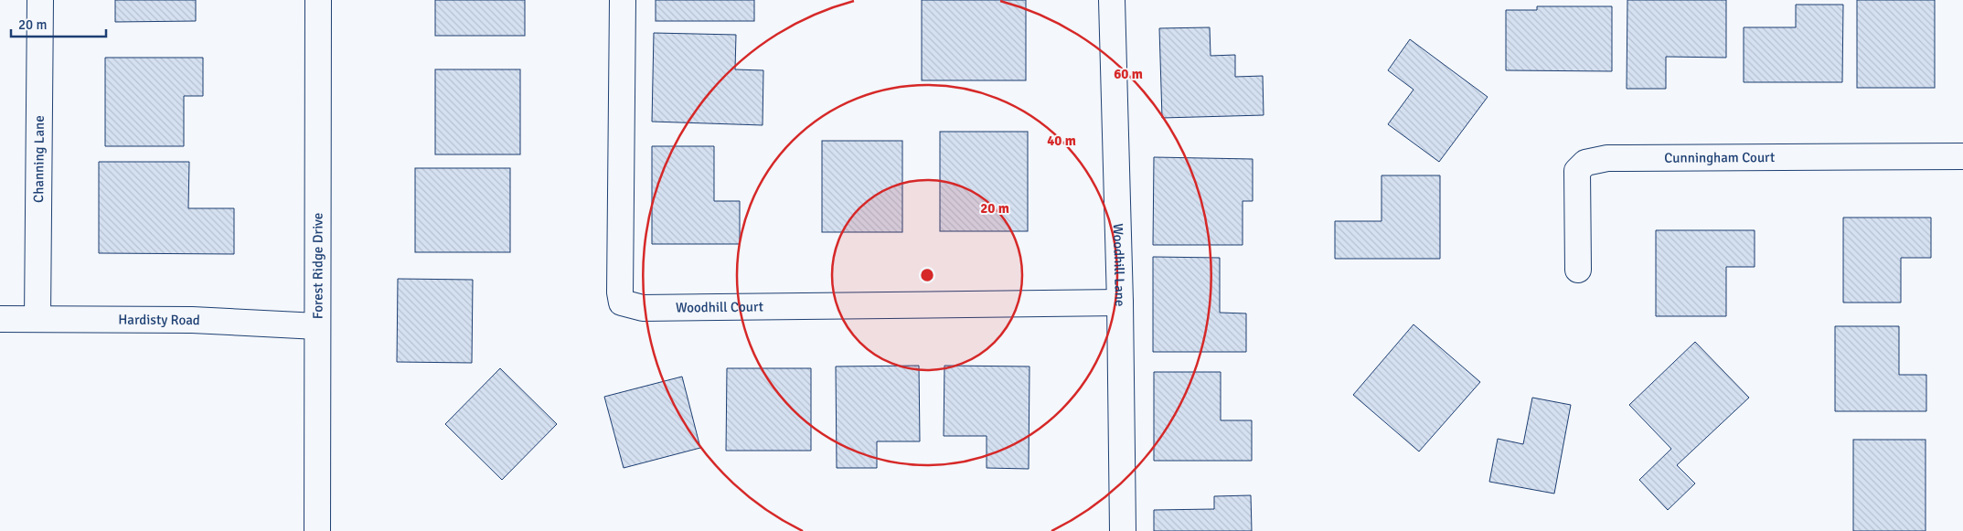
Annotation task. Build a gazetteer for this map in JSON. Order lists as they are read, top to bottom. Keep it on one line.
{"streets":{"street":["Cunningham Court","Channing Lane","Forest Ridge Drive","Woodhill Lane","Woodhill Court","Hardisty Road"]},"crossings":[["Channing Lane","Hardisty Road"],["Forest Ridge Drive","Hardisty Road"],["Woodhill Lane","Woodhill Court"]],"scale_bar":"20 m","rings":["60 m","40 m","20 m"]}
